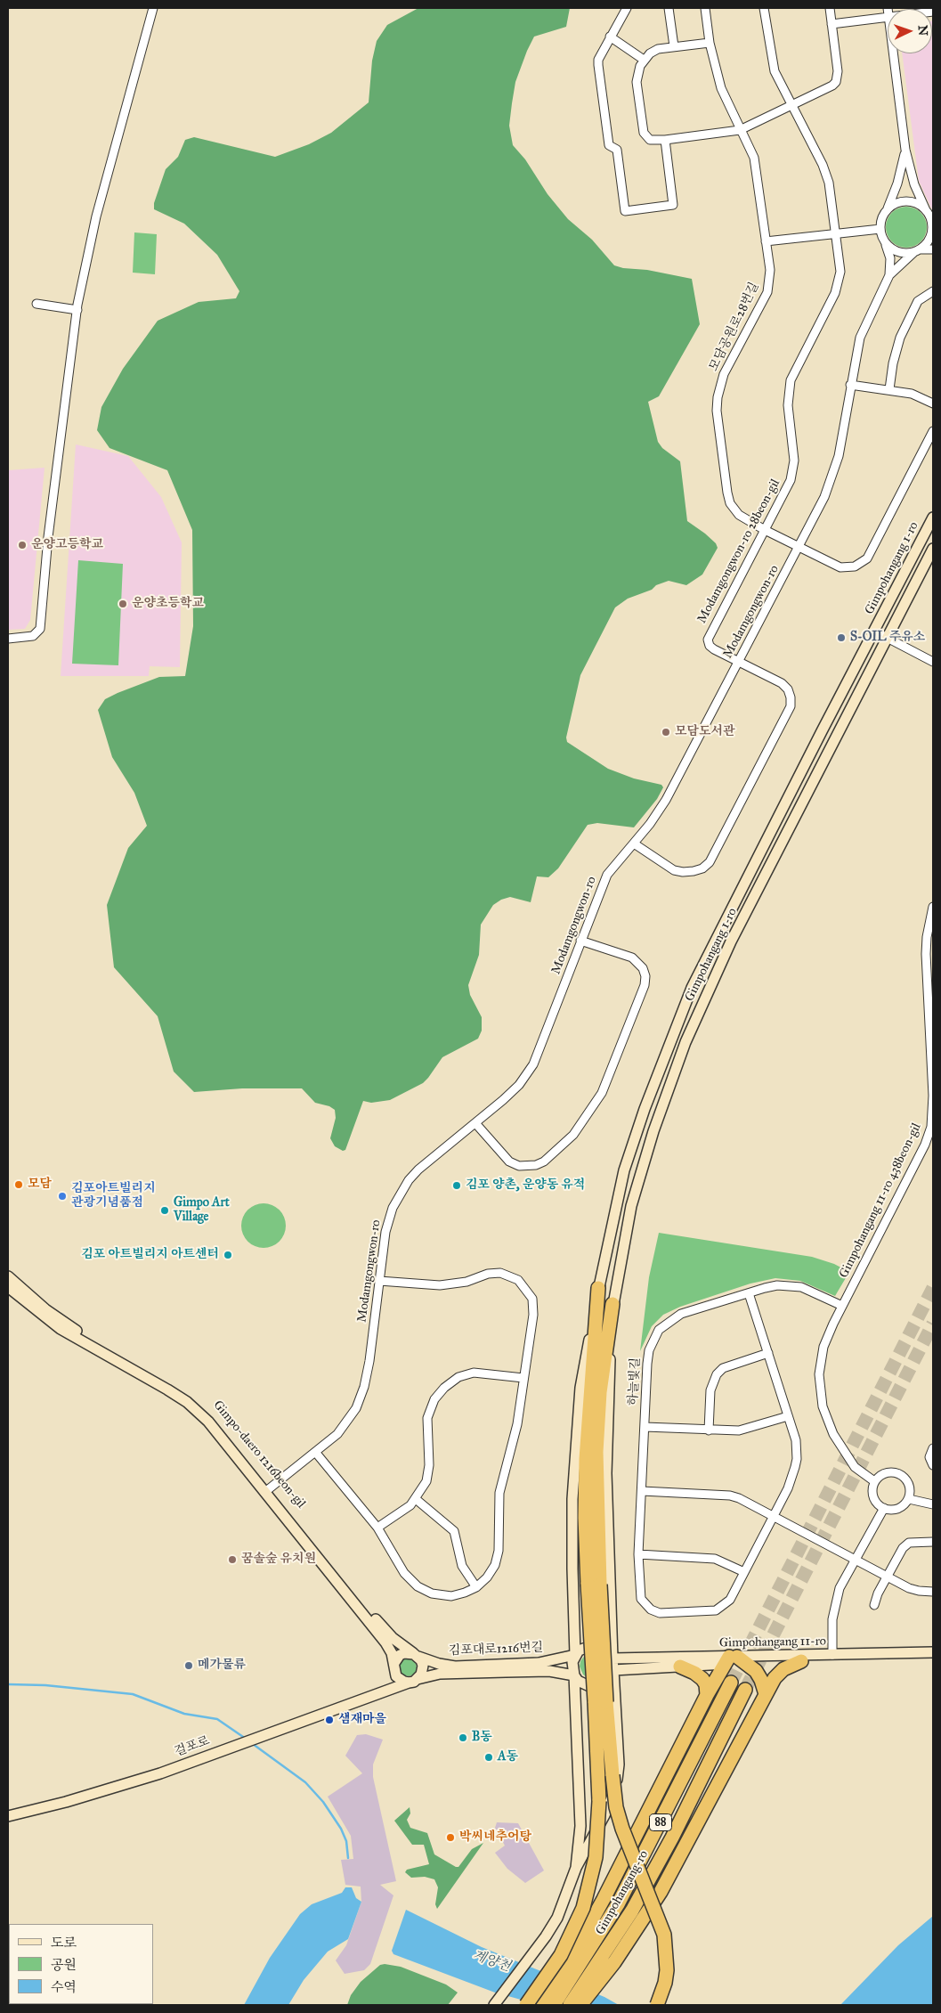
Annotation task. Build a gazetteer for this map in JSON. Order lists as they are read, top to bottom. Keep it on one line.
{"streets":{"highway":["88","Gimpohangang-ro"],"street":["모담공원로28번길","Modamgongwon-ro 28beon-gil","Gimpohangang 1-ro","Modamgongwon-ro","Gimpohangang 11-ro 438beon-gil","하늘빛길","Gimpo-daero 1216beon-gil","Gimpohangang 11-ro","김포대로1216번길","걸포로"]},"crossings":[["모담공원로28번길","Modamgongwon-ro 28beon-gil"],["모담공원로28번길","Modamgongwon-ro"],["Modamgongwon-ro 28beon-gil","Modamgongwon-ro"],["Gimpohangang 1-ro","Gimpohangang 11-ro"],["Gimpohangang 1-ro","김포대로1216번길"],["Modamgongwon-ro","Gimpo-daero 1216beon-gil"],["Gimpohangang 11-ro 438beon-gil","하늘빛길"],["Gimpo-daero 1216beon-gil","김포대로1216번길"],["Gimpo-daero 1216beon-gil","걸포로"],["Gimpohangang 11-ro","김포대로1216번길"],["김포대로1216번길","걸포로"],["88","Gimpohangang-ro"]],"water":["계양천"],"places":["운양고등학교","운양초등학교","S-OIL 주유소","모담도서관","모담","김포 양촌, 운양동 유적","김포아트빌리지 관광기념품점","Gimpo Art Village","김포 아트빌리지 아트센터","꿈솔숲 유치원","메가물류","샘재마을","B동","A동","박씨네추어탕"],"legend":["도로","공원","수역"],"north":"right"}
